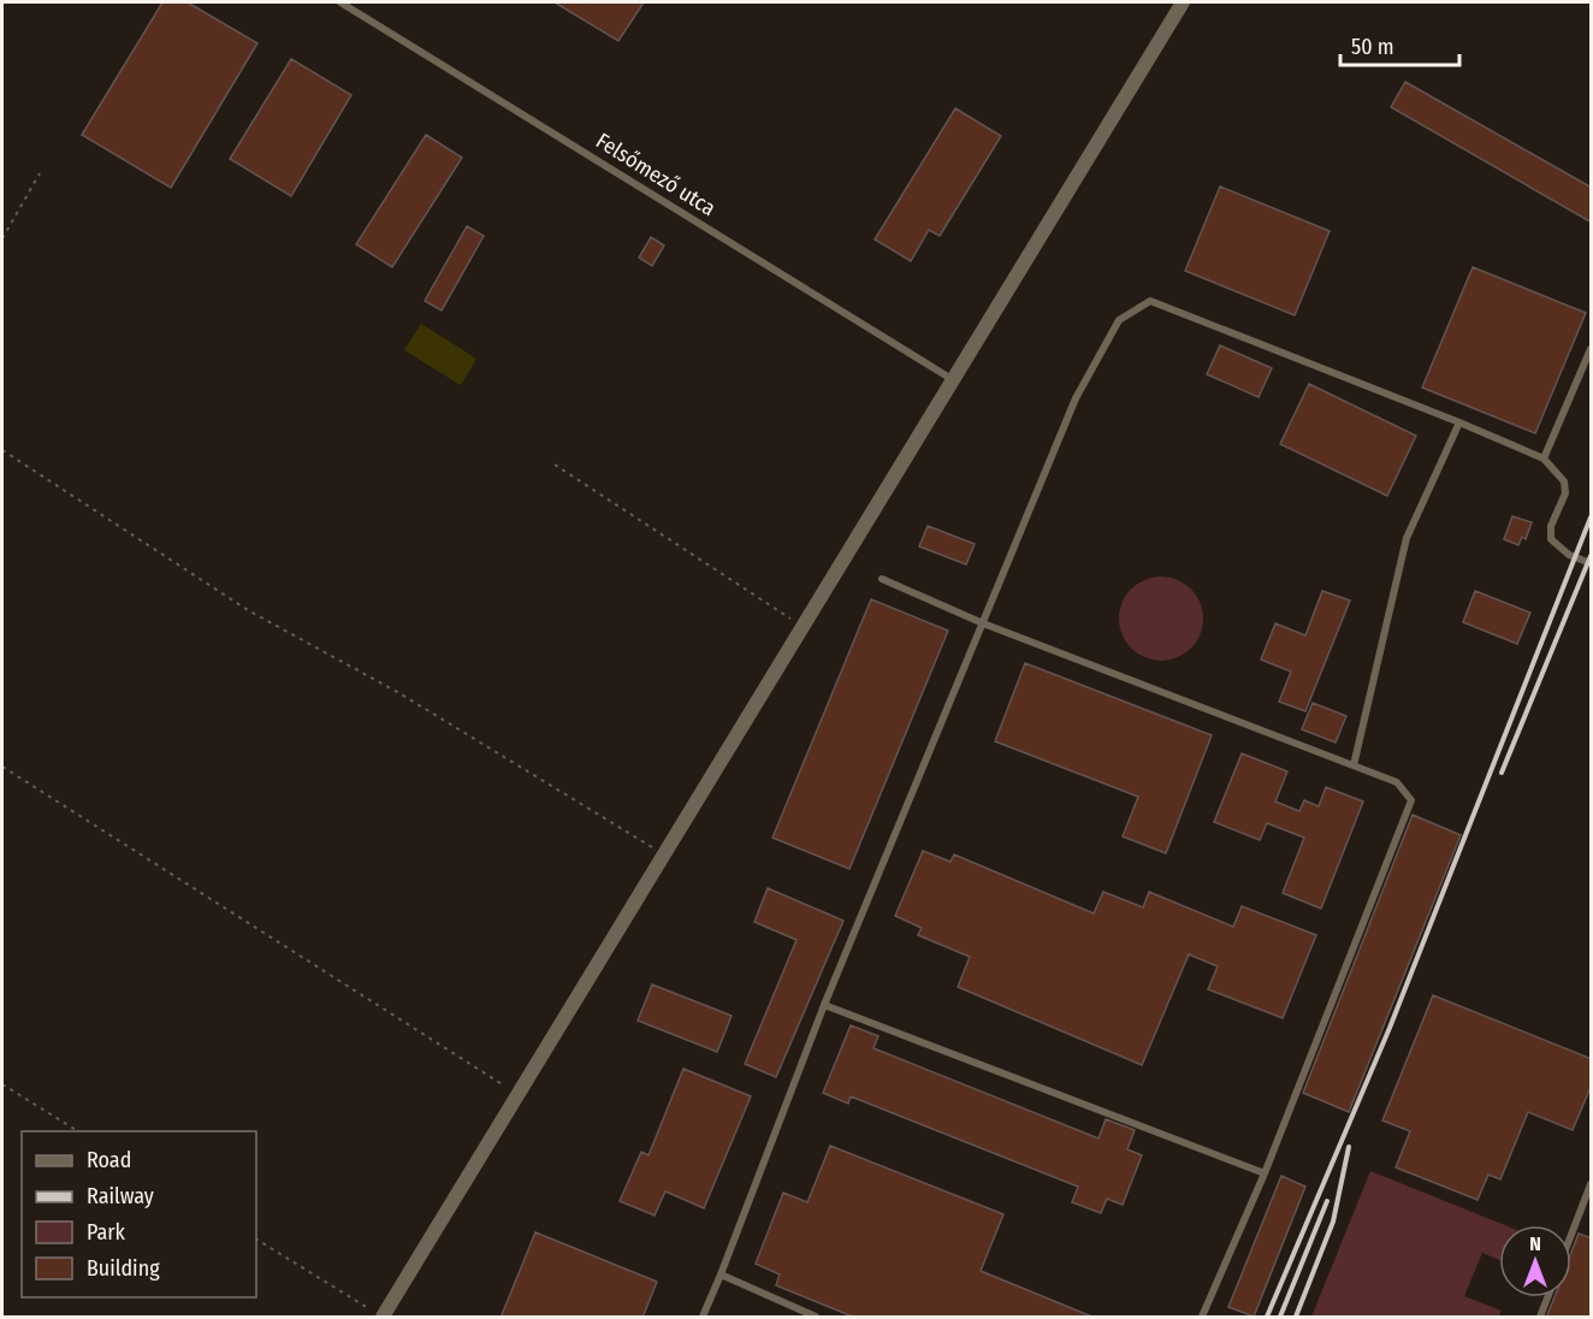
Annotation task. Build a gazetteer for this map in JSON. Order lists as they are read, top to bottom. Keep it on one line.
{"streets":{"lane":["Felsőmező utca"]},"legend":["Road","Railway","Park","Building"],"scale_bar":"50 m","north":"top"}
